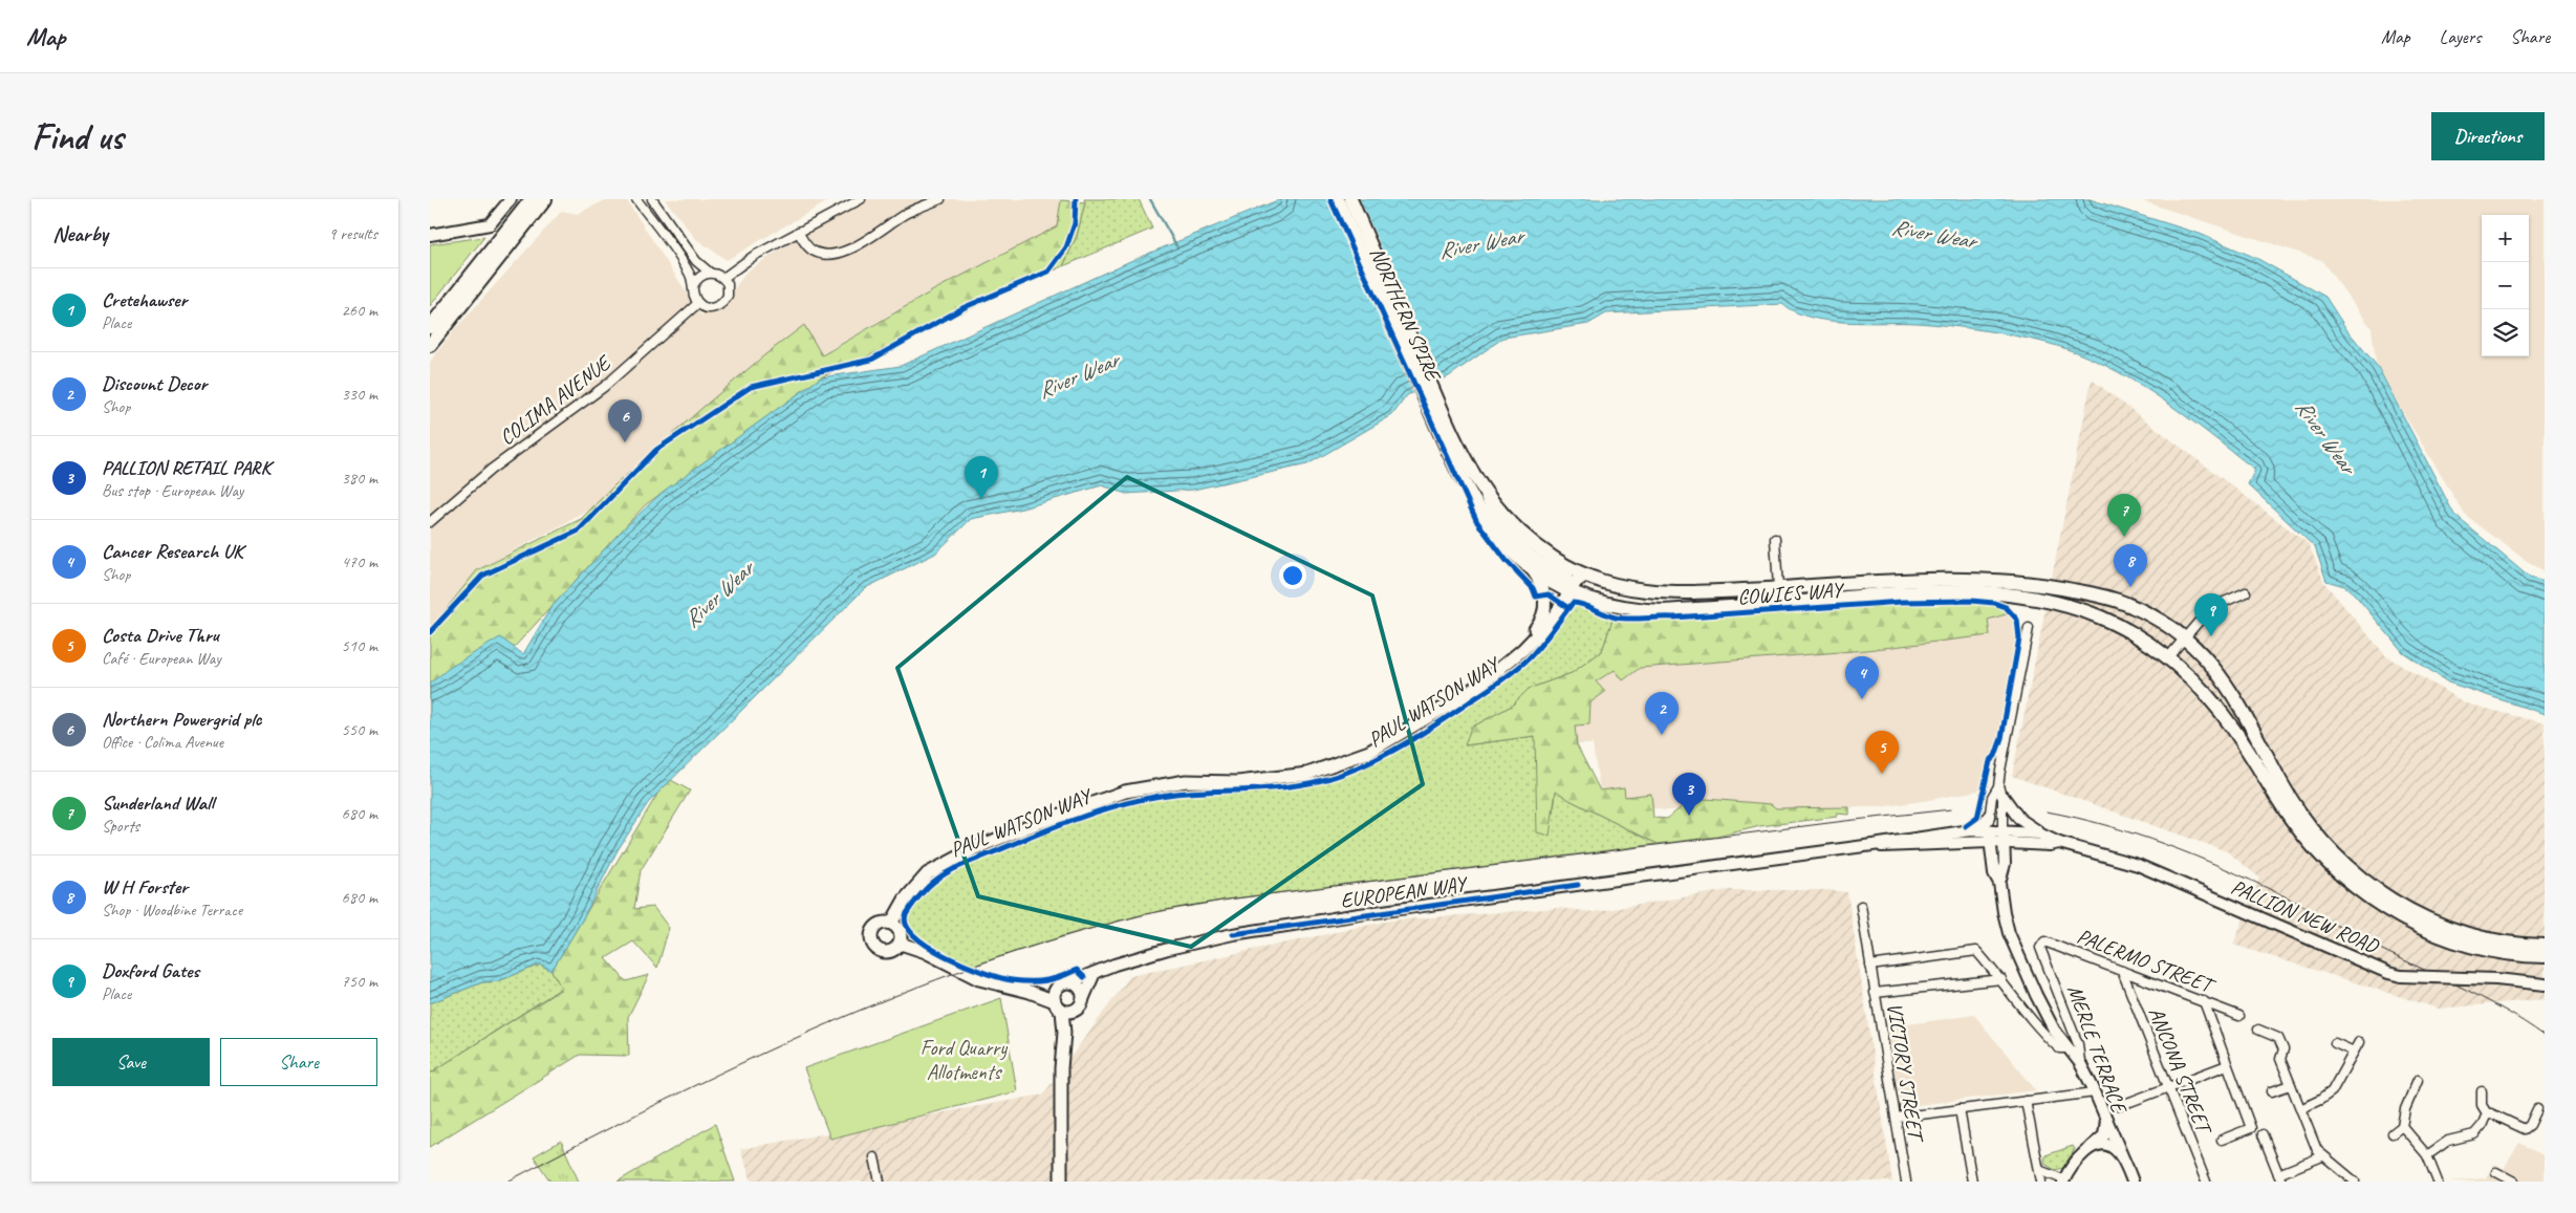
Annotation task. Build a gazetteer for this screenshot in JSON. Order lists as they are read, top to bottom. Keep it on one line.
{"streets":{"highway":["NORTHERN SPIRE","COWIES WAY"],"main road":["PAUL WATSON WAY"],"street":["COLIMA AVENUE","EUROPEAN WAY","PALLION NEW ROAD","PALERMO STREET","MERLE TERRACE","ANCONA STREET","VICTORY STREET"]},"crossings":[["NORTHERN SPIRE","COWIES WAY"],["COWIES WAY","PAUL WATSON WAY"],["EUROPEAN WAY","PALLION NEW ROAD"],["PALERMO STREET","MERLE TERRACE"],["PALERMO STREET","ANCONA STREET"]],"water":["River Wear"],"parks":["Ford Quarry Allotments"],"page":{"header":"Map","nav":["Map","Layers","Share"],"buttons":["Directions",["Save","Share"]],"title":"Find us","heading":["Nearby","9 results"],"map_buttons":["+","−"],"list":[{"mark":"1","name":"Cretehawser","note":"Place","value":"260 m"},{"mark":"2","name":"Discount Decor","note":"Shop","value":"330 m"},{"mark":"3","name":"PALLION RETAIL PARK","note":"Bus stop · European Way","value":"380 m"},{"mark":"4","name":"Cancer Research UK","note":"Shop","value":"470 m"},{"mark":"5","name":"Costa Drive Thru","note":"Café · European Way","value":"510 m"},{"mark":"6","name":"Northern Powergrid plc","note":"Office · Colima Avenue","value":"550 m"},{"mark":"7","name":"Sunderland Wall","note":"Sports","value":"680 m"},{"mark":"8","name":"W H Forster","note":"Shop · Woodbine Terrace","value":"680 m"},{"mark":"9","name":"Doxford Gates","note":"Place","value":"750 m"}],"pins":["6","1","7","8","9","4","2","5","3"]}}
